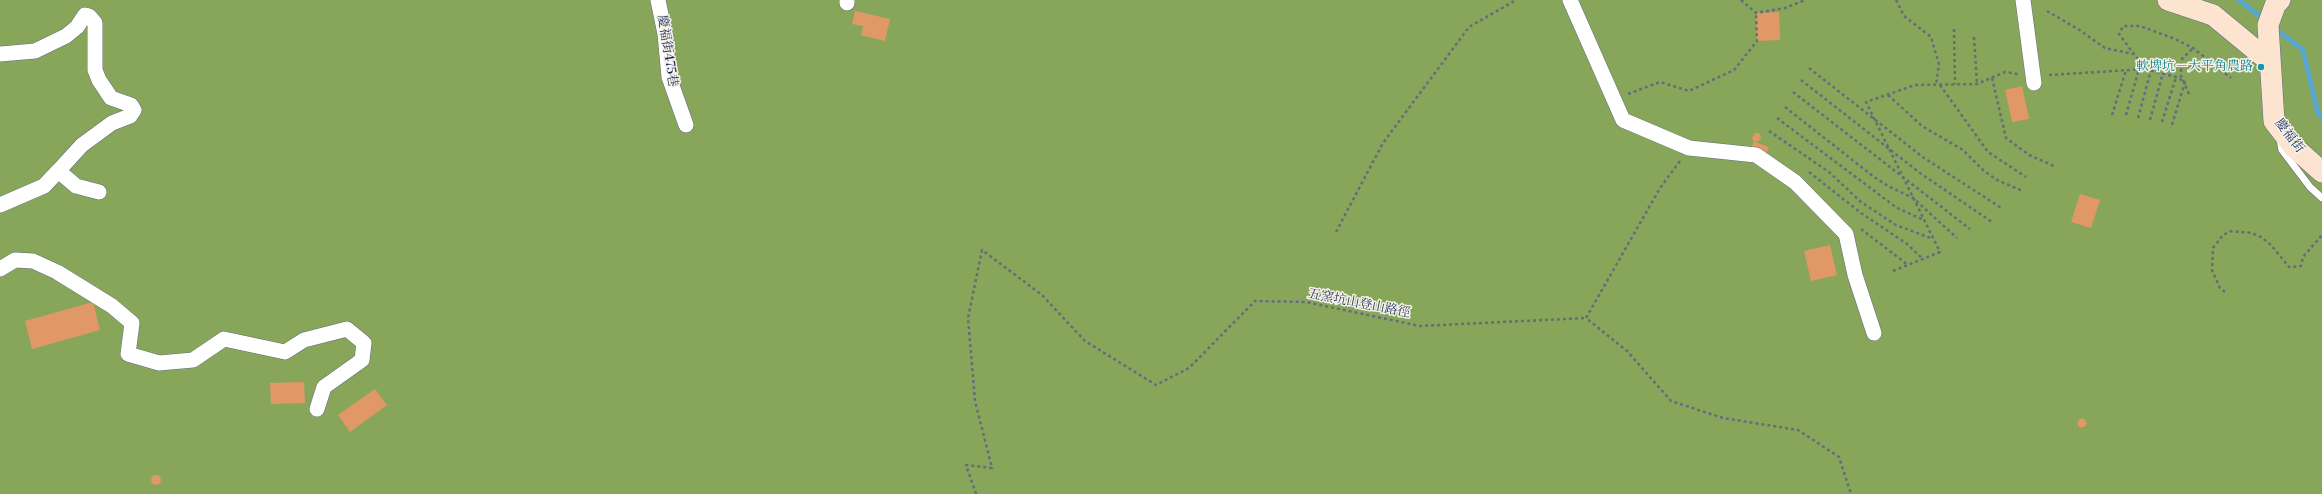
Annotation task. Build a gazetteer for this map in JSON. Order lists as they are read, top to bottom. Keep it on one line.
{"streets":{"street":["慶福街475巷","慶福街"],"path":["五窯坑山登山路徑"]},"places":["軟埤坑－大平角農路"]}
